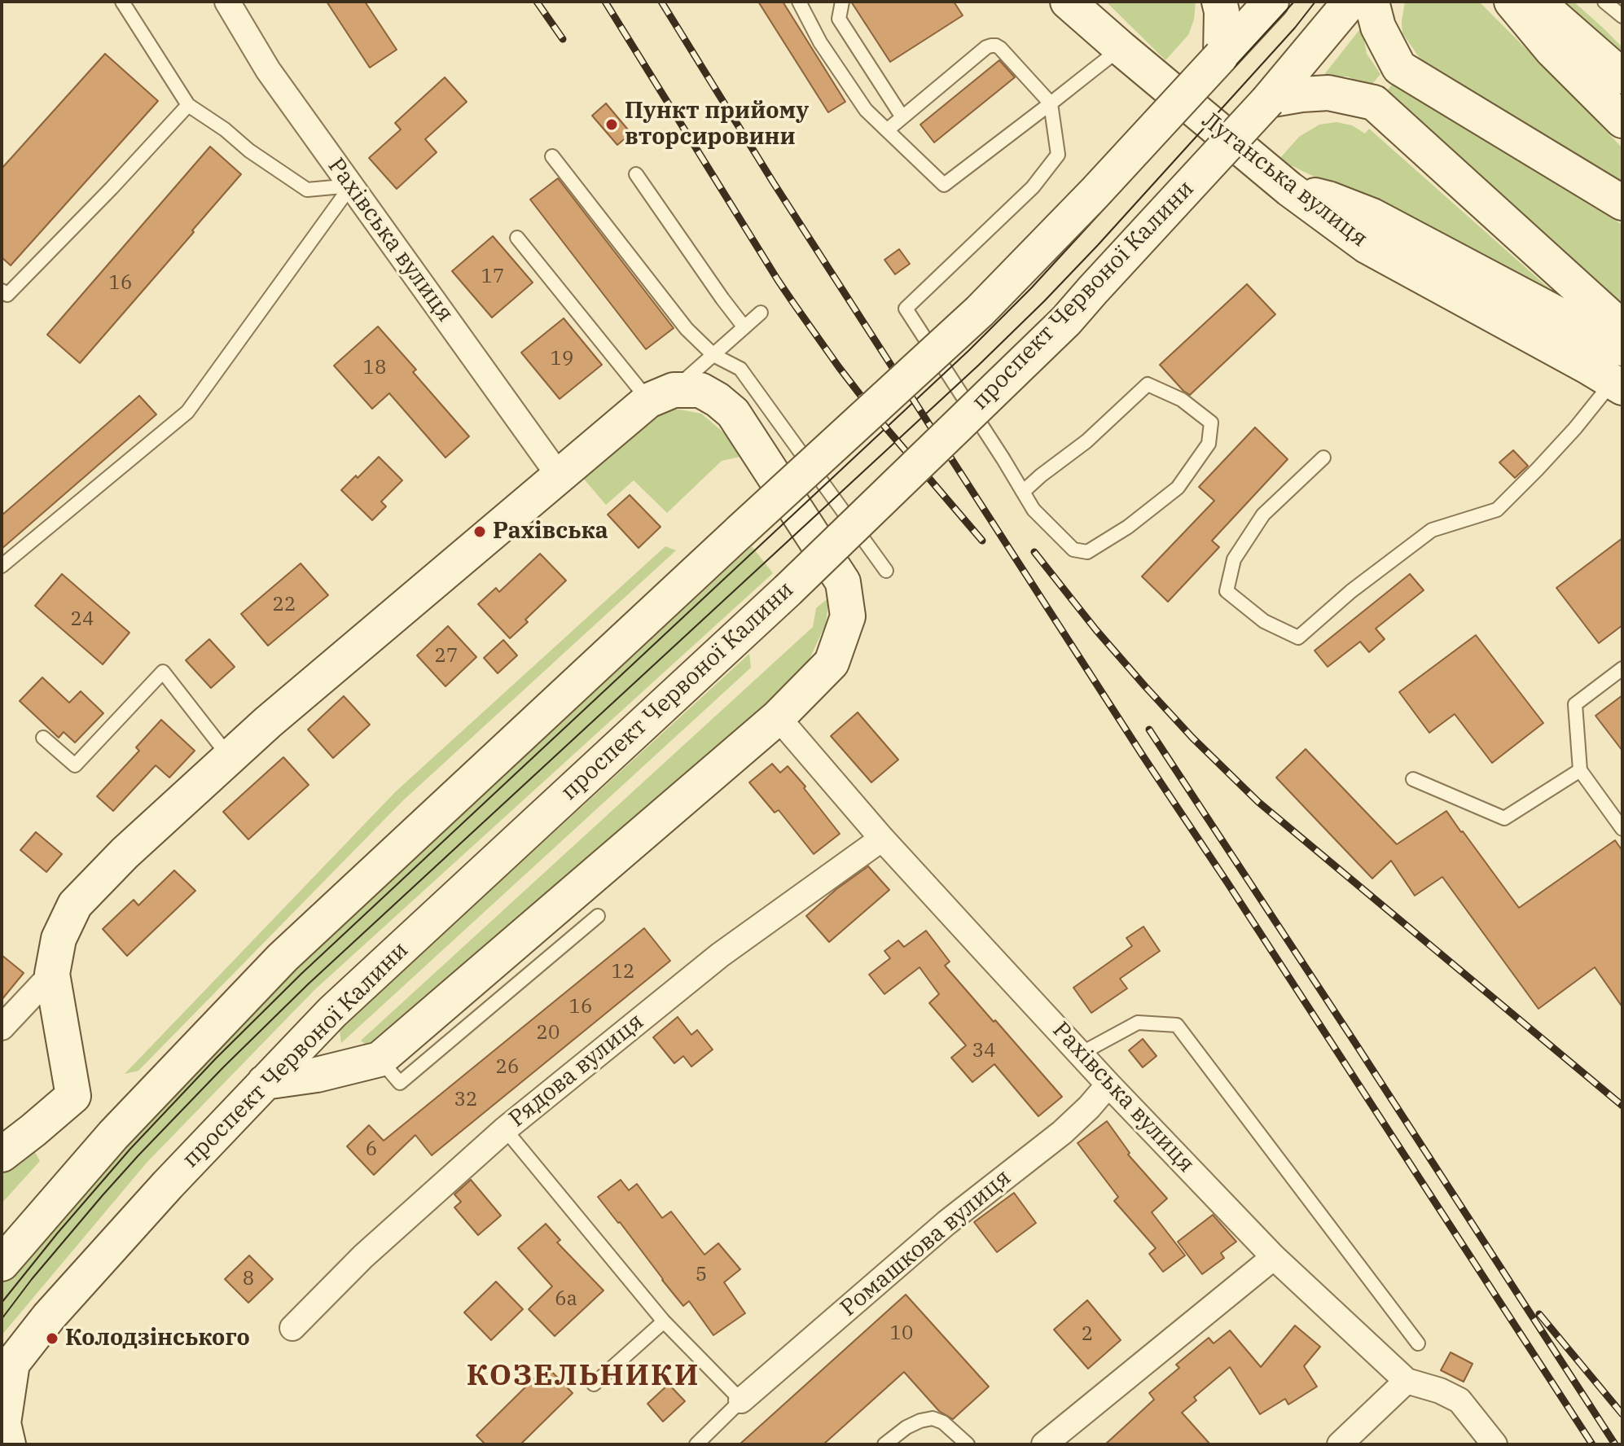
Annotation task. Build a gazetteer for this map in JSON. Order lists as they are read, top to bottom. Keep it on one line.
{"streets":{"main road":["Луганська вулиця","проспект Червоної Калини"],"street":["Рахівська вулиця","Рядова вулиця","Ромашкова вулиця"]},"crossings":[["Рахівська вулиця","Рядова вулиця"],["Рахівська вулиця","Ромашкова вулиця"]],"districts":["КОЗЕЛЬНИКИ"],"places":["Пункт прийому вторсировини","Рахівська","Колодзінського"],"house_numbers":["17","16","19","18","22","24","27","12","16","20","34","26","32","6","5","8","6а","10","2"]}
